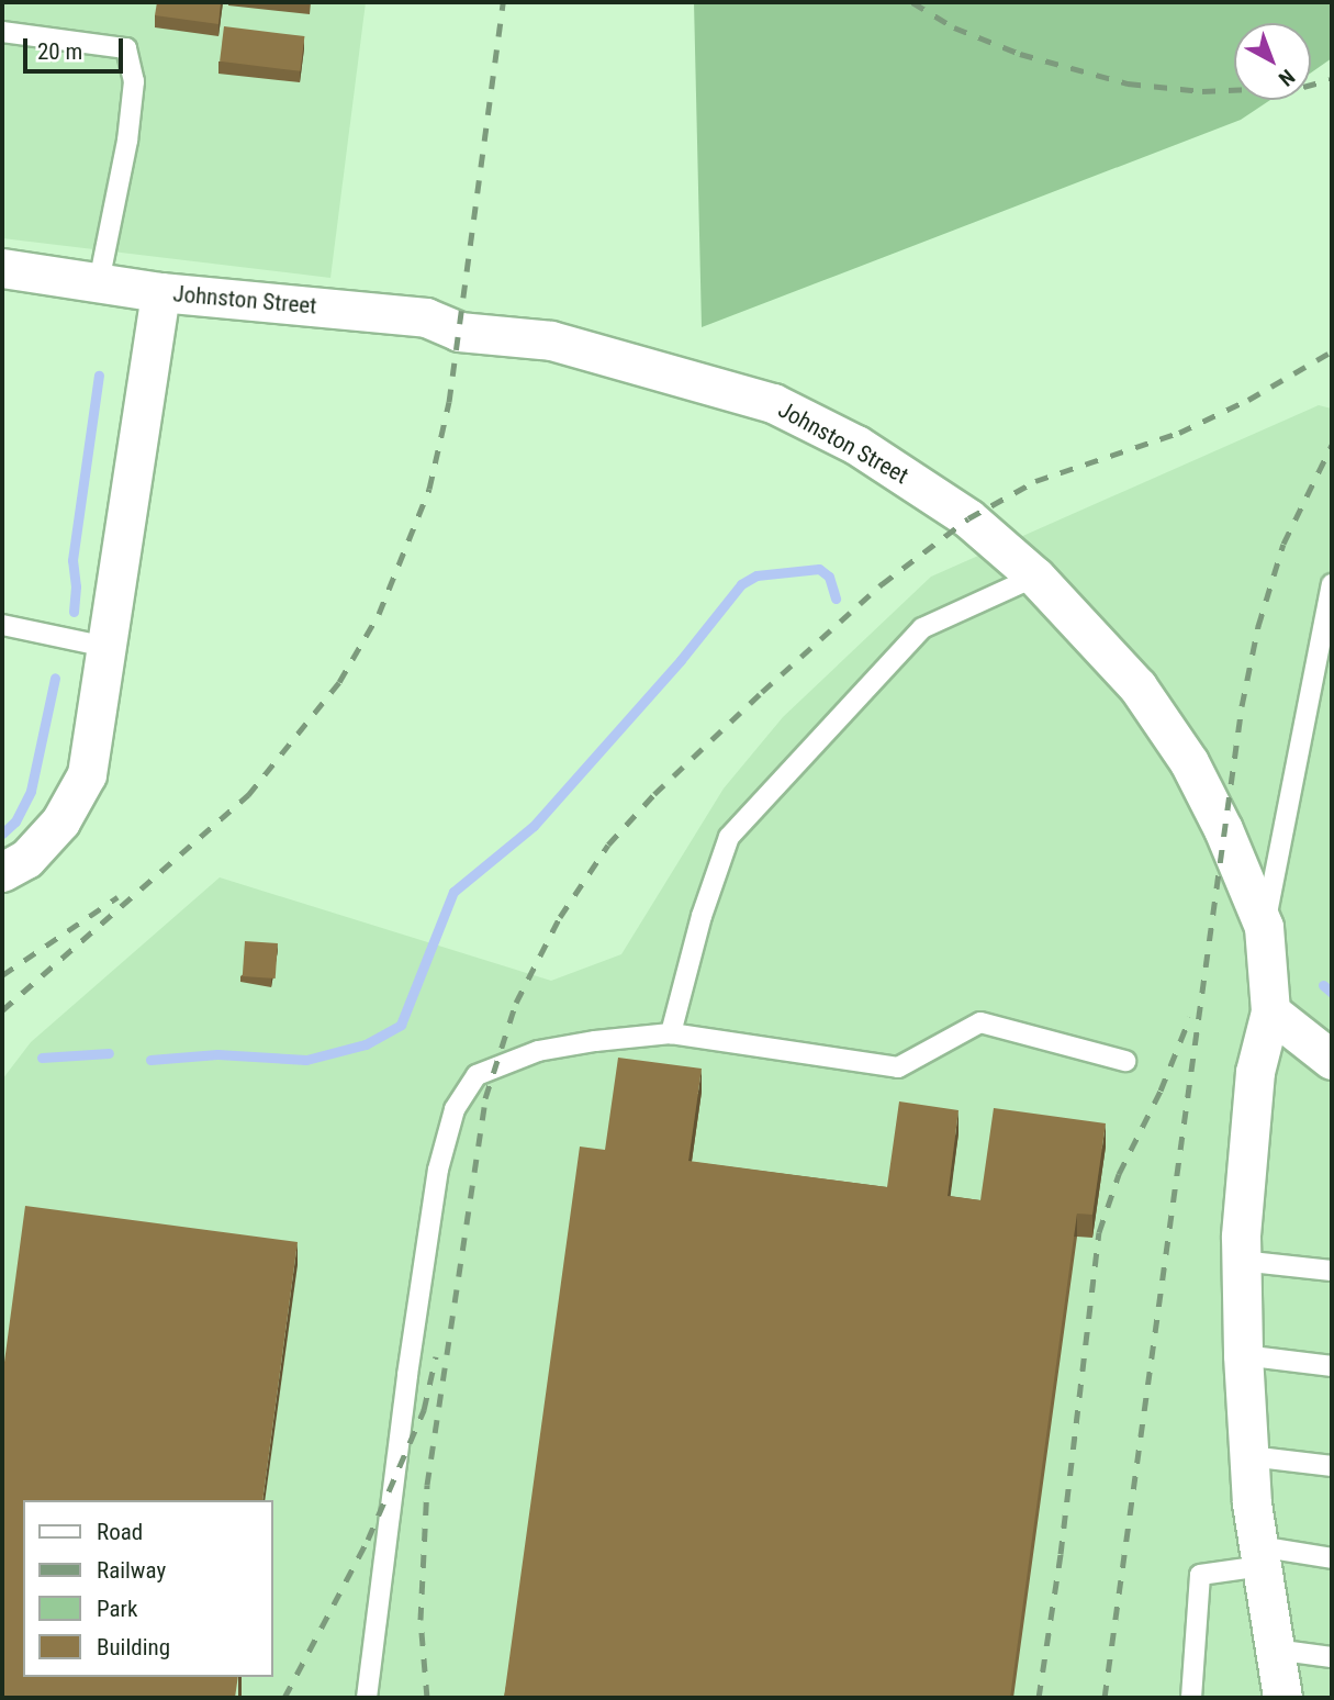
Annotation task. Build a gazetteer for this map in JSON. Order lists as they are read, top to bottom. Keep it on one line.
{"streets":{"street":["Johnston Street"]},"legend":["Road","Railway","Park","Building"],"scale_bar":"20 m","north":"bottom right"}
